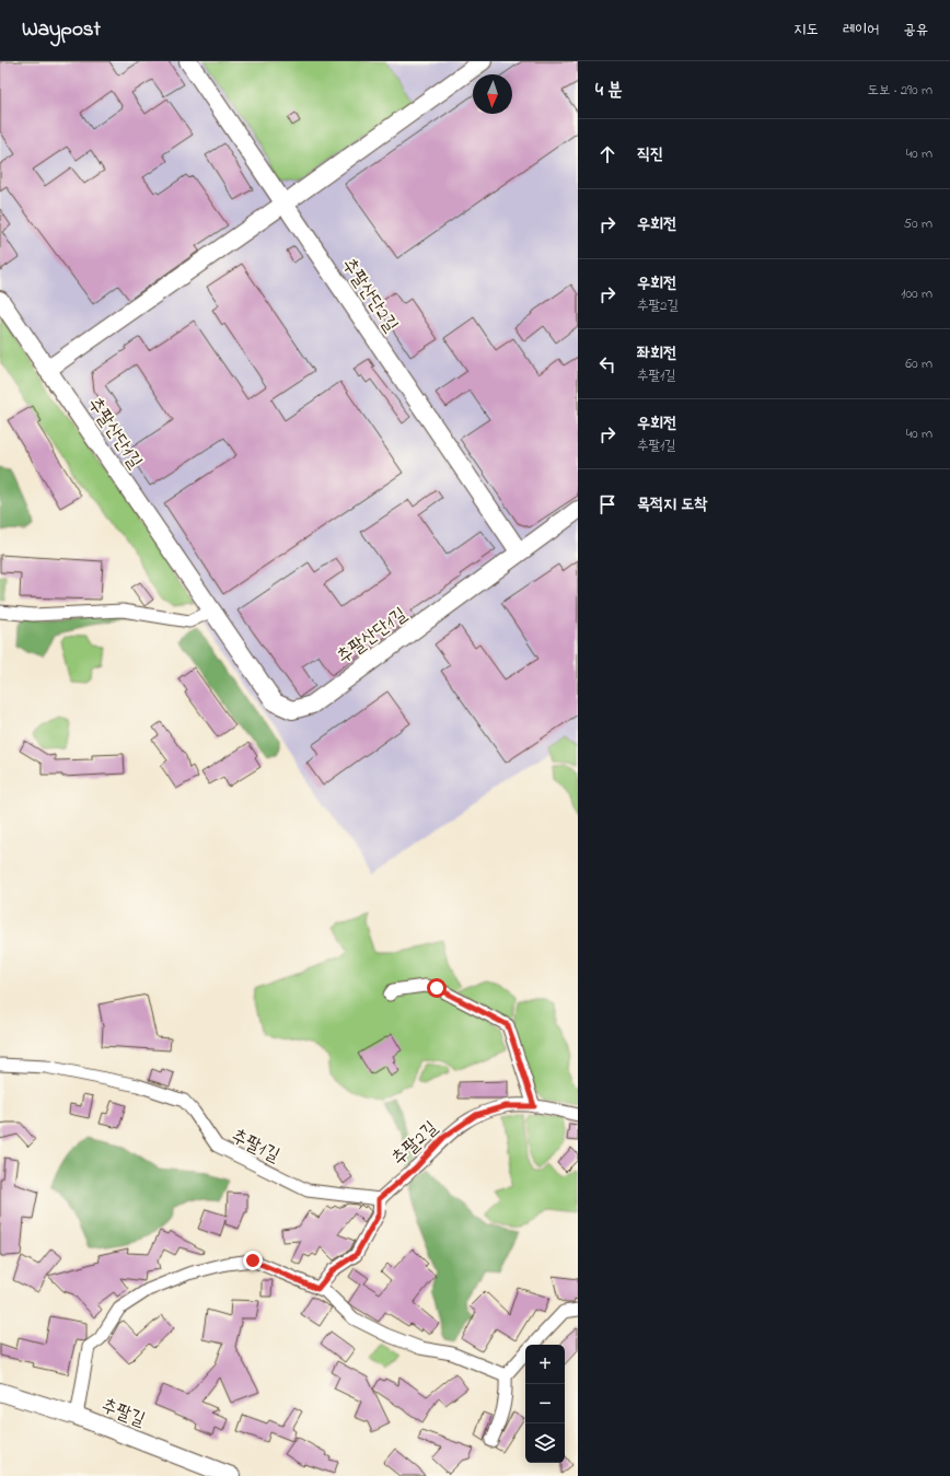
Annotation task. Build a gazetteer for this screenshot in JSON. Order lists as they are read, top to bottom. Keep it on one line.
{"streets":{"street":["추팔산단2길","추팔산단1길","추팔2길","추팔1길","추팔길"]},"crossings":[["추팔산단2길","추팔산단1길"],["추팔2길","추팔1길"]],"north":"bottom","page":{"header":"Waypost","nav":["지도","레이어","공유"],"heading":["4 분","도보 · 290 m"],"list":[["직진","40 m"],["우회전","50 m"],["우회전","추팔2길","100 m"],["좌회전","추팔1길","60 m"],["우회전","추팔1길","40 m"],"목적지 도착"],"map_buttons":["+","−"]}}
